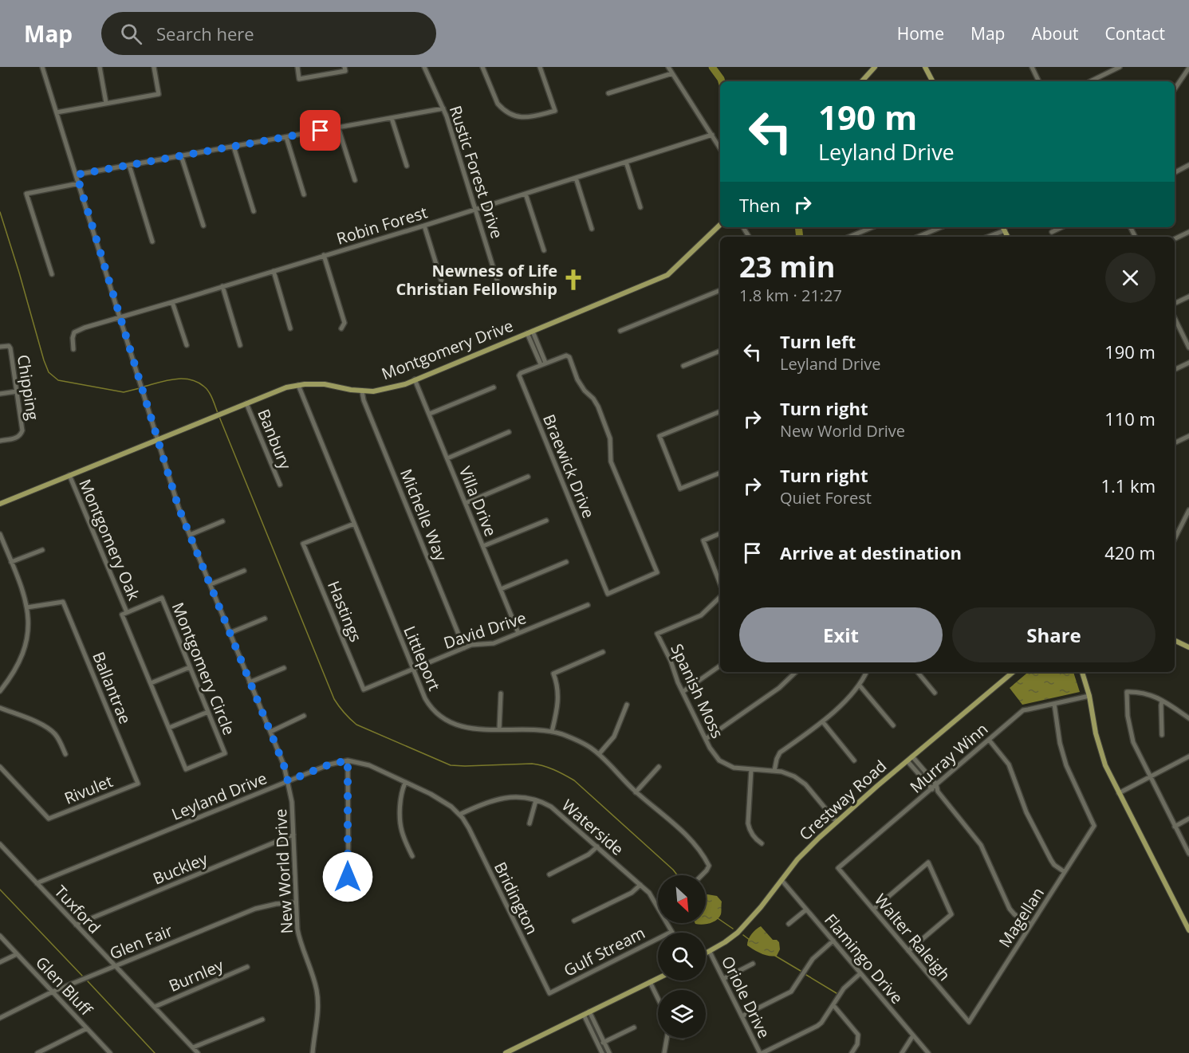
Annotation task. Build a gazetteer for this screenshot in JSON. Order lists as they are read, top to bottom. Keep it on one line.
{"streets":{"main road":["Montgomery Drive","Crestway Road"],"street":["Rustic Forest Drive","Robin Forest","Chipping","Banbury","Braewick Drive","Villa Drive","Michelle Way","Montgomery Oak","Hastings","David Drive","Littleport","Montgomery Circle","Ballantrae","Spanish Moss","Murray Winn","Rivulet","Leyland Drive","Waterside","Buckley","New World Drive","Bridington","Tuxford","Magellan","Walter Raleigh","Glen Fair","Gulf Stream","Flamingo Drive","Burnley","Glen Bluff","Oriole Drive"]},"crossings":[["Rustic Forest Drive","Robin Forest"],["Robin Forest","New World Drive"],["Montgomery Drive","Banbury"],["Montgomery Drive","Villa Drive"],["Montgomery Drive","Michelle Way"],["Montgomery Drive","Montgomery Oak"],["Montgomery Drive","Littleport"],["Montgomery Drive","New World Drive"],["Villa Drive","David Drive"],["Michelle Way","David Drive"],["Montgomery Oak","Montgomery Circle"],["Hastings","David Drive"],["Hastings","Littleport"],["David Drive","Littleport"],["Ballantrae","Rivulet"],["Spanish Moss","Crestway Road"],["Murray Winn","Magellan"],["Murray Winn","Walter Raleigh"],["Leyland Drive","Waterside"],["Leyland Drive","New World Drive"],["Leyland Drive","Bridington"],["Leyland Drive","Tuxford"],["Crestway Road","Flamingo Drive"],["Crestway Road","Oriole Drive"],["Waterside","Bridington"],["Waterside","Gulf Stream"],["Buckley","New World Drive"],["Buckley","Tuxford"],["New World Drive","Glen Fair"],["Bridington","Gulf Stream"],["Tuxford","Glen Fair"],["Tuxford","Burnley"],["Magellan","Walter Raleigh"],["Glen Fair","Glen Bluff"]],"places":{"church":["Newness of Life Christian Fellowship"]},"north":"bottom right","page":{"header":"Map","search":"Search here","nav":["Home","Map","About","Contact"],"turn":["190 m","Leyland Drive"],"then":"Then","heading":["23 min","1.8 km · 21:27"],"list":[{"name":"Turn left","note":"Leyland Drive","value":"190 m"},{"name":"Turn right","note":"New World Drive","value":"110 m"},{"name":"Turn right","note":"Quiet Forest","value":"1.1 km"},{"name":"Arrive at destination","value":"420 m"}],"buttons":["Exit","Share"]}}
